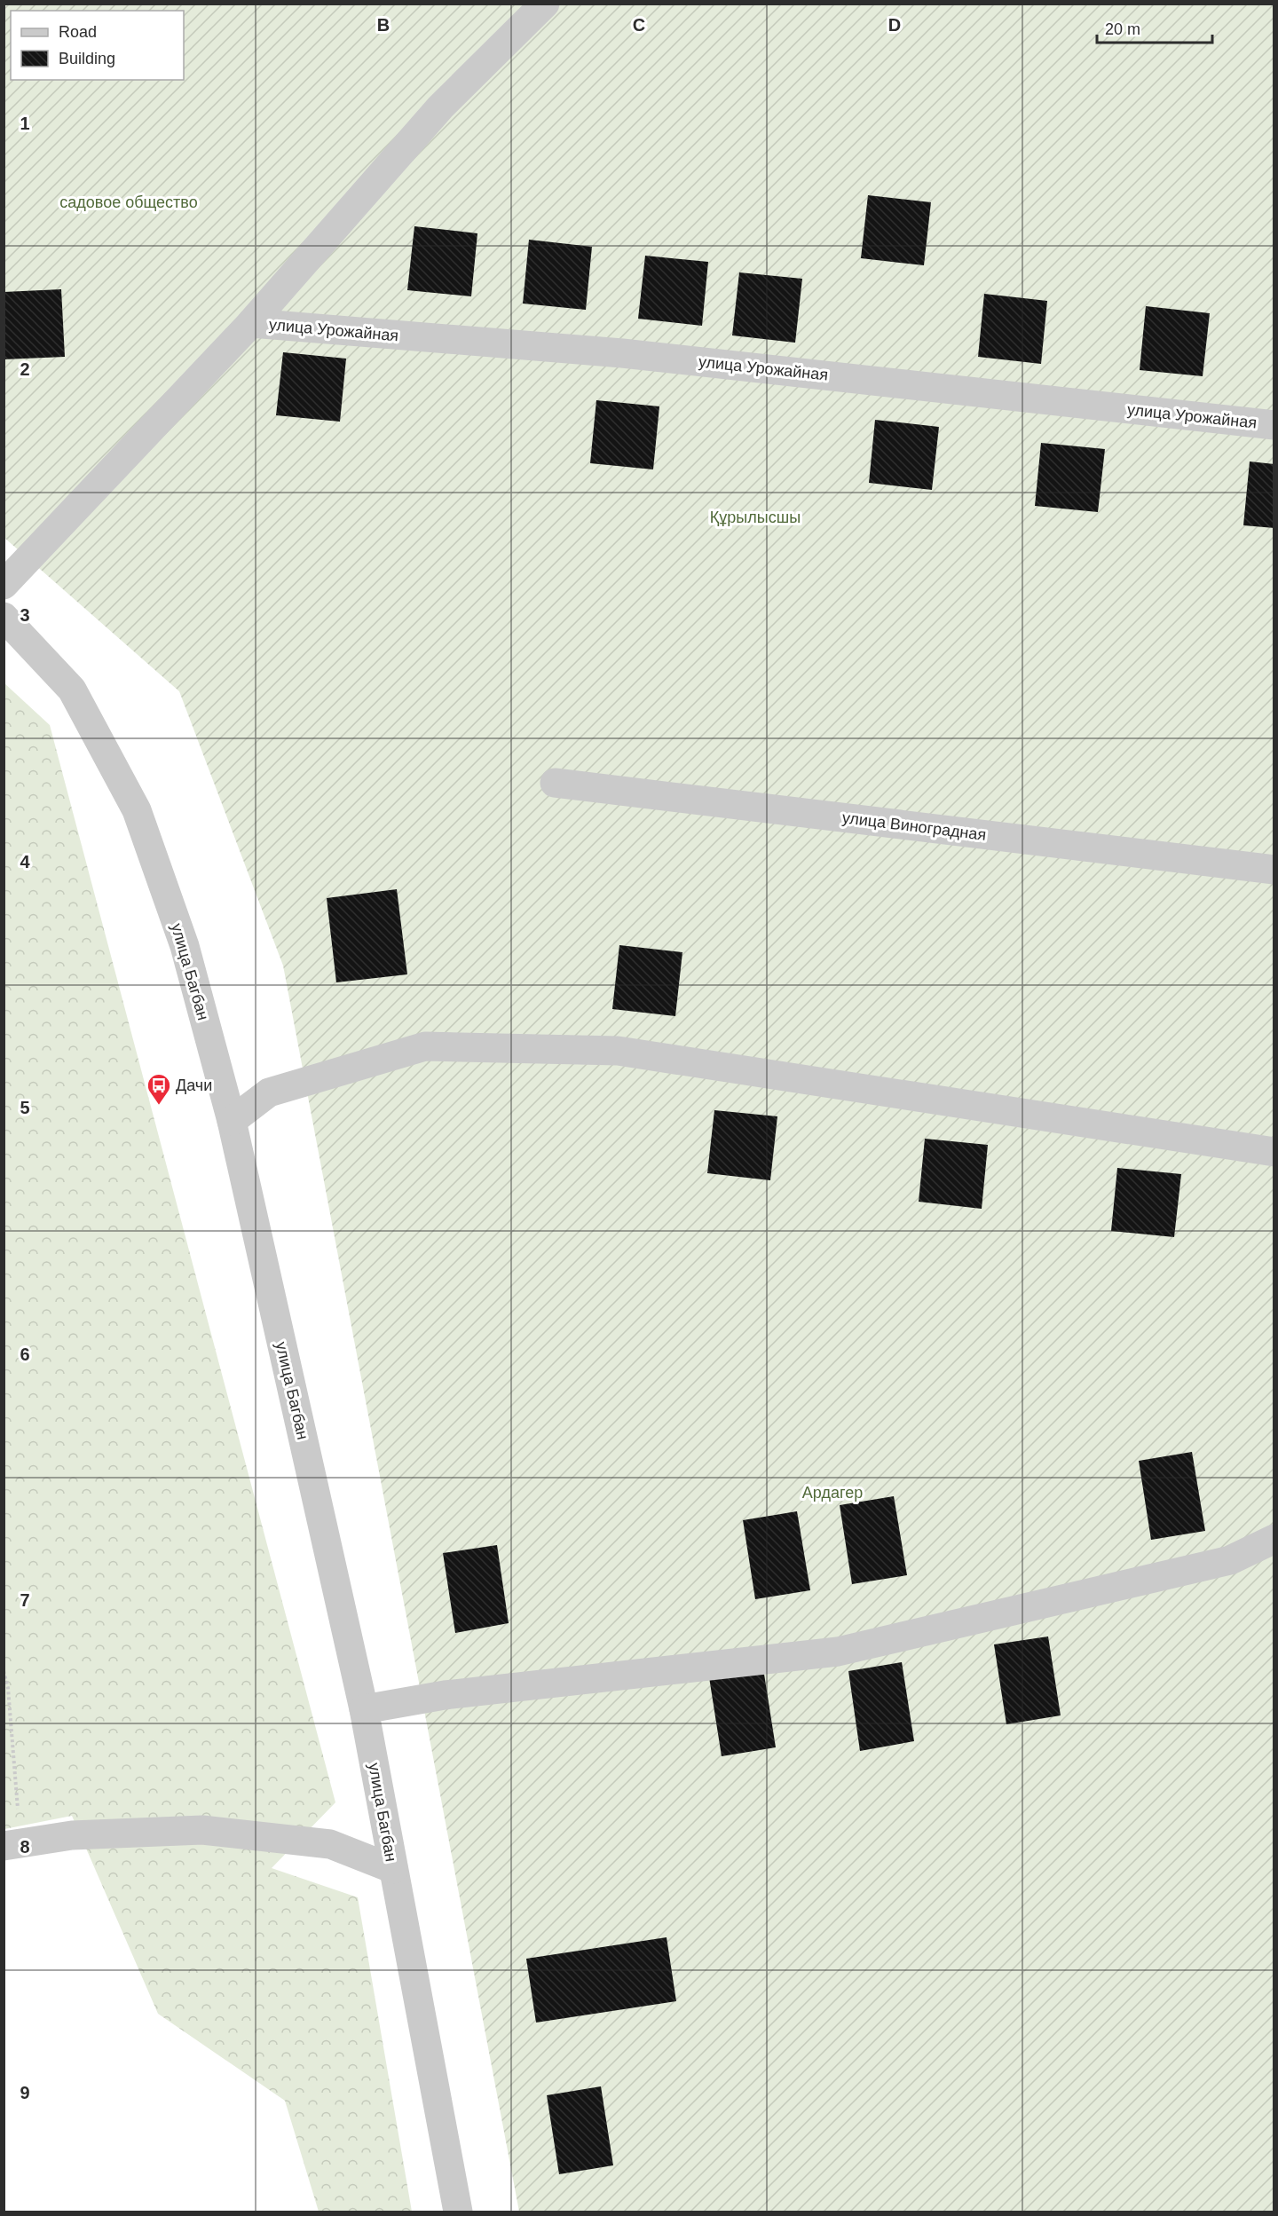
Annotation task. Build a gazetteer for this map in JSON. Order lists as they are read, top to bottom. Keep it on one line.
{"streets":{"street":["улица Урожайная","улица Виноградная","улица Багбан"]},"parks":["садовое общество","Құрылысшы","Ардагер"],"places":{"bus stop":["Дачи"]},"legend":["Road","Building"],"scale_bar":"20 m","grid":{"columns":["B","C","D"],"rows":["1","2","3","4","5","6","7","8","9"]}}
